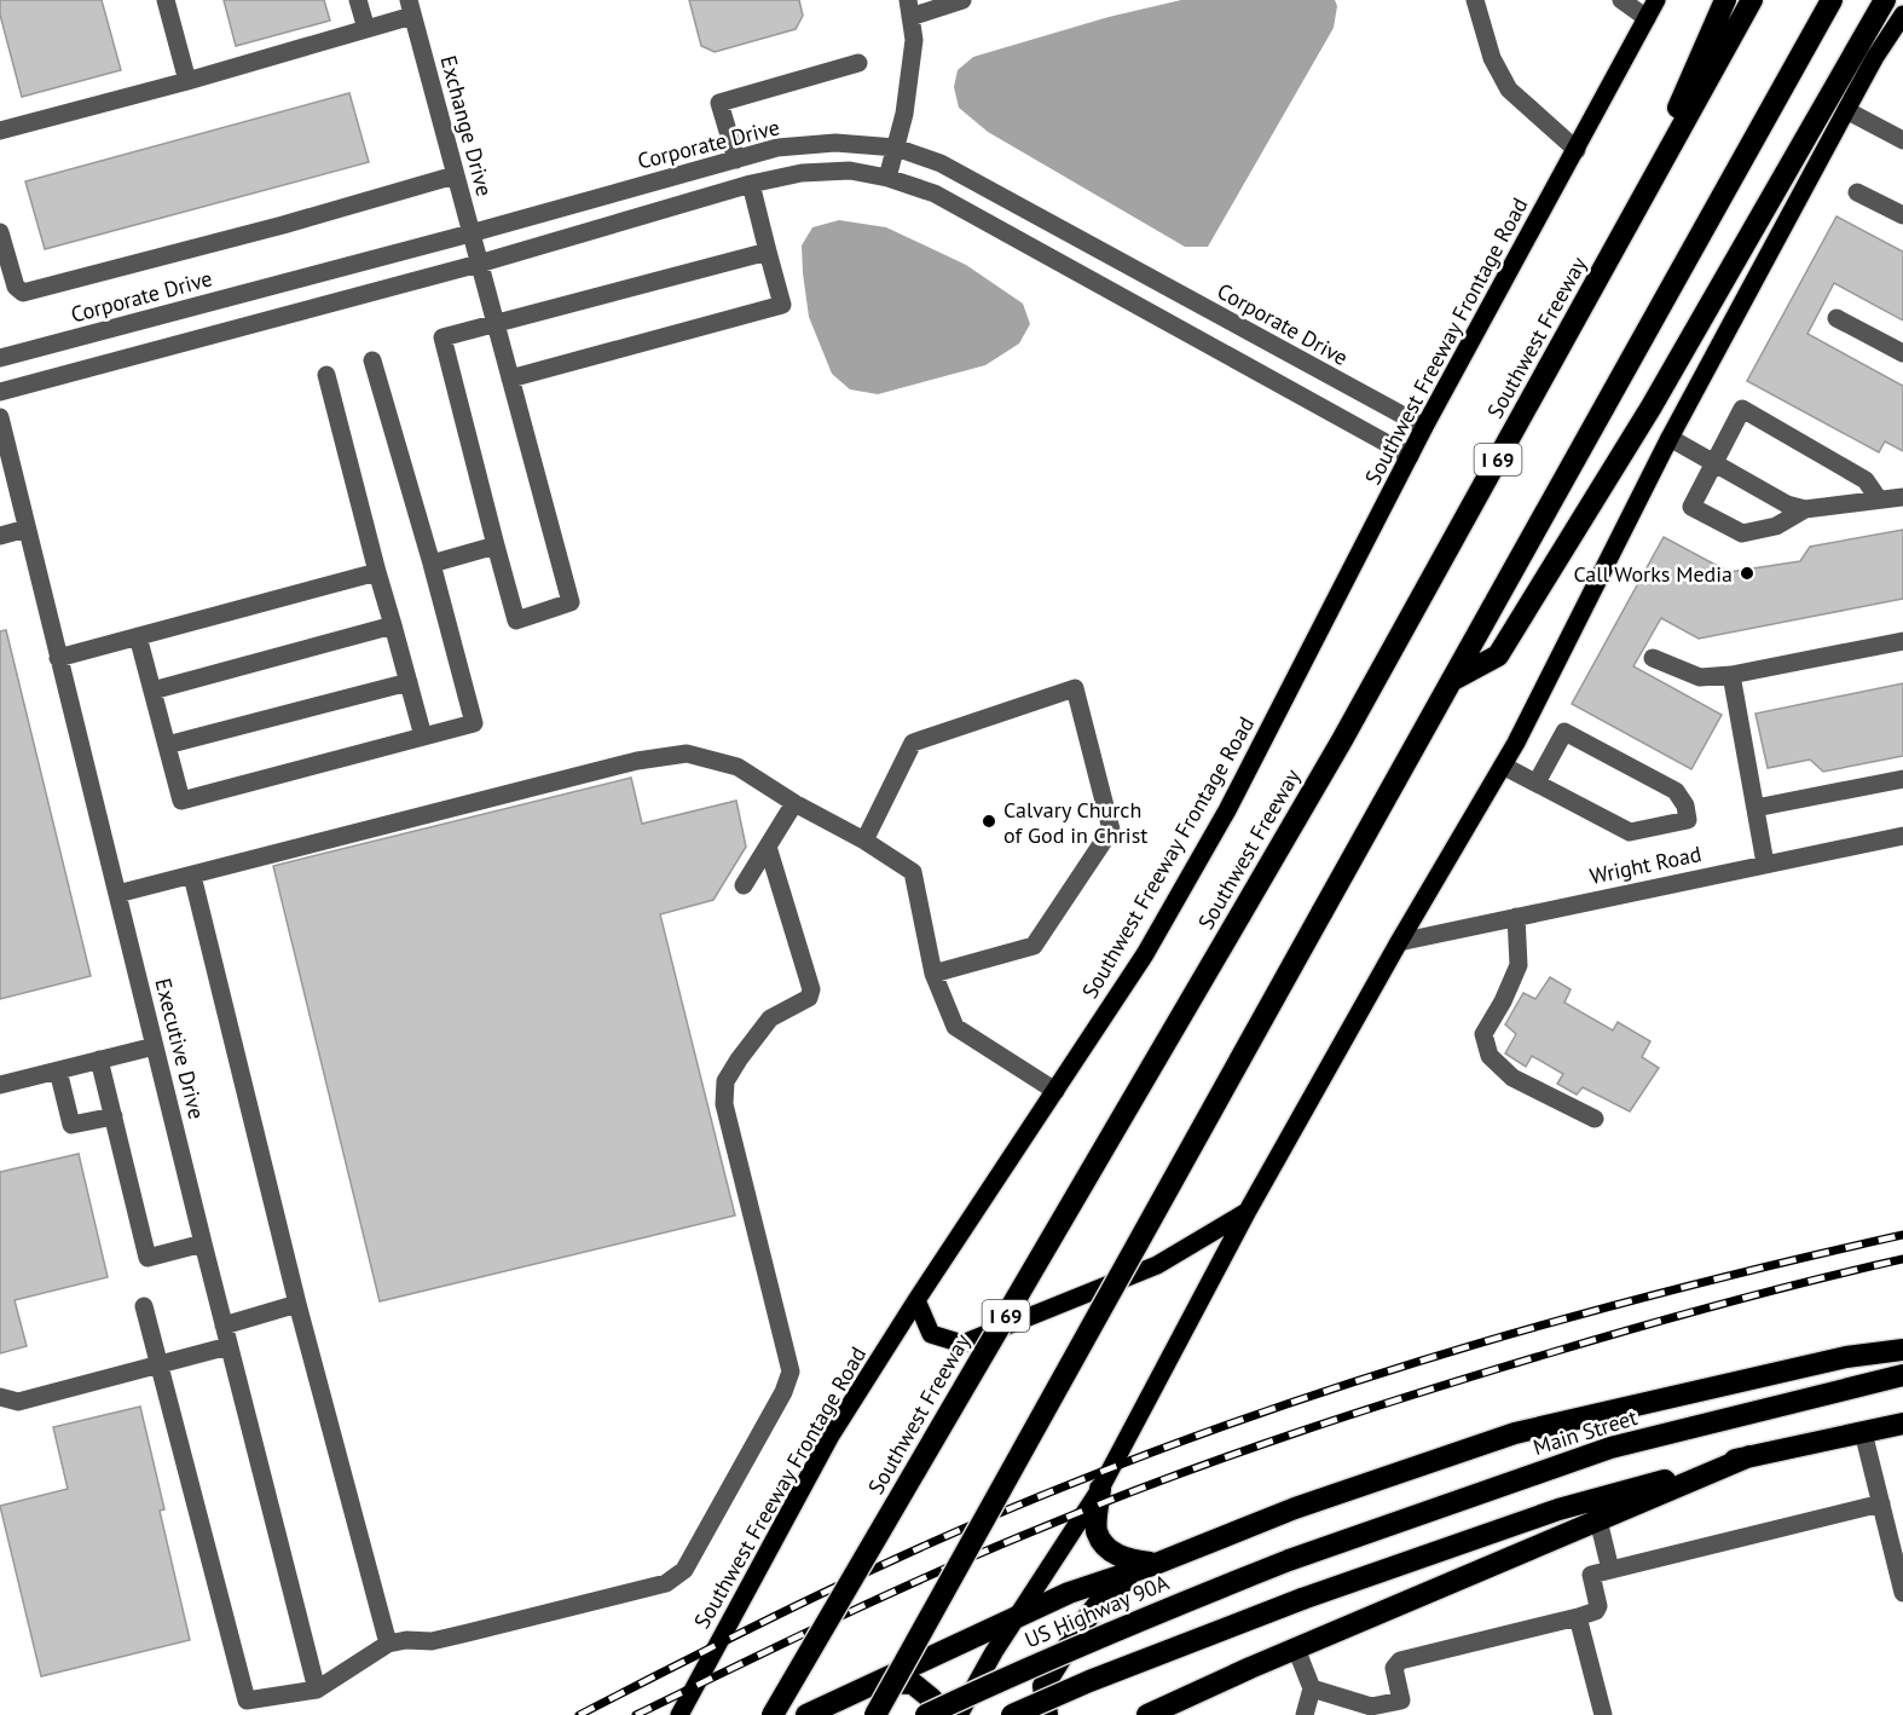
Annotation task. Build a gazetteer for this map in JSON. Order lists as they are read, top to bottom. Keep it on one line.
{"streets":{"highway":["Southwest Freeway","I 69","Main Street","US Highway 90A"],"main road":["Southwest Freeway Frontage Road"],"street":["Exchange Drive","Corporate Drive","Wright Road","Executive Drive"]},"crossings":[["Exchange Drive","Corporate Drive"],["Corporate Drive","Southwest Freeway Frontage Road"],["Main Street","US Highway 90A"]],"places":["Call Works Media","Calvary Church of God in Christ"]}
